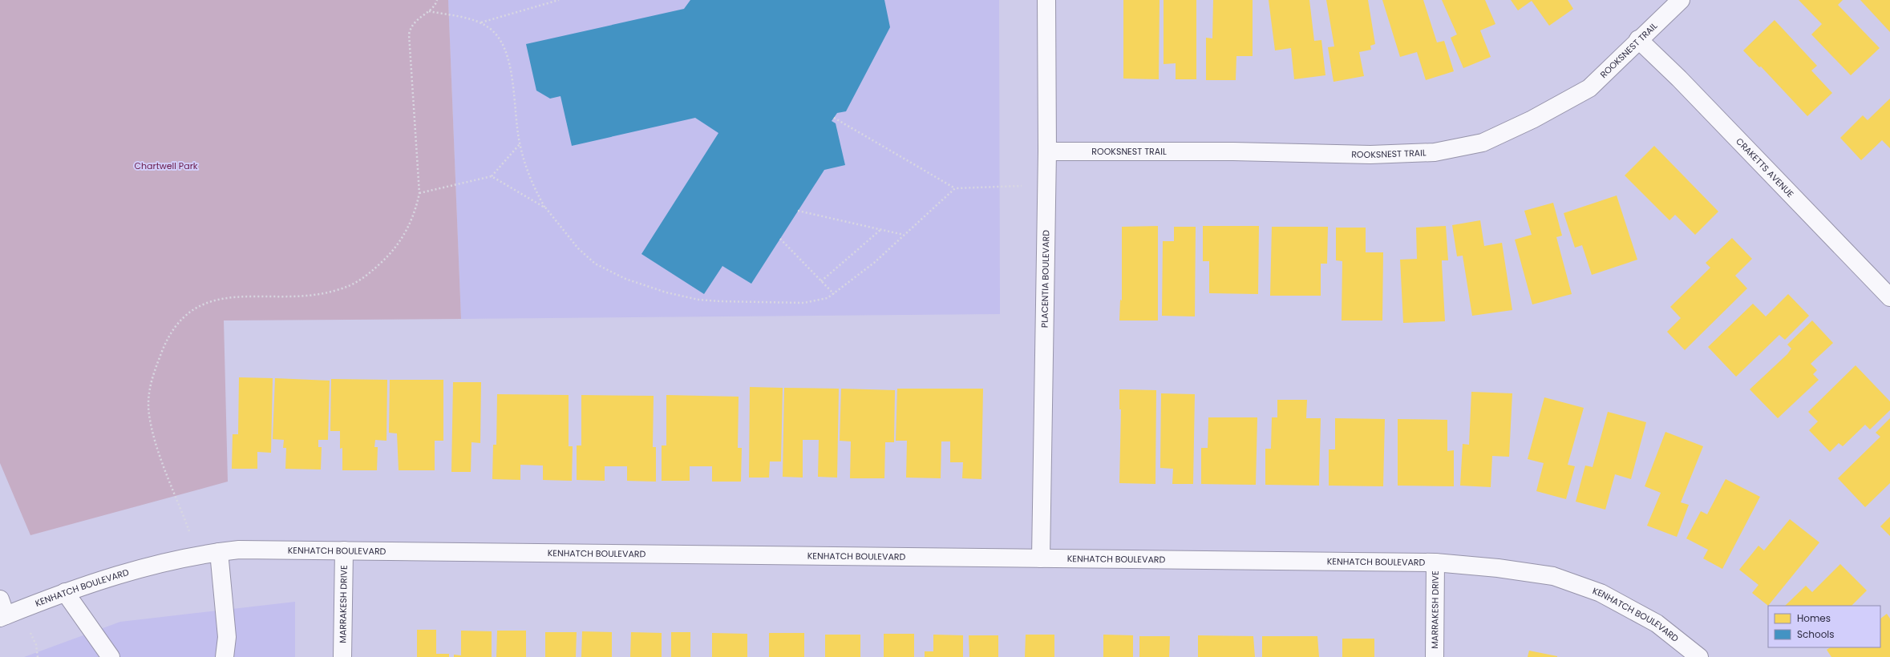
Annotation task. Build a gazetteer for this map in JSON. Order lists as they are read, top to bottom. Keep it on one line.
{"streets":{"street":["ROOKSNEST TRAIL","CRAKETTS AVENUE","PLACENTIA BOULEVARD","KENHATCH BOULEVARD","MARRAKESH DRIVE"]},"crossings":[["ROOKSNEST TRAIL","CRAKETTS AVENUE"],["ROOKSNEST TRAIL","PLACENTIA BOULEVARD"],["PLACENTIA BOULEVARD","KENHATCH BOULEVARD"],["KENHATCH BOULEVARD","MARRAKESH DRIVE"]],"parks":["Chartwell Park"],"legend":["Homes","Schools"]}
